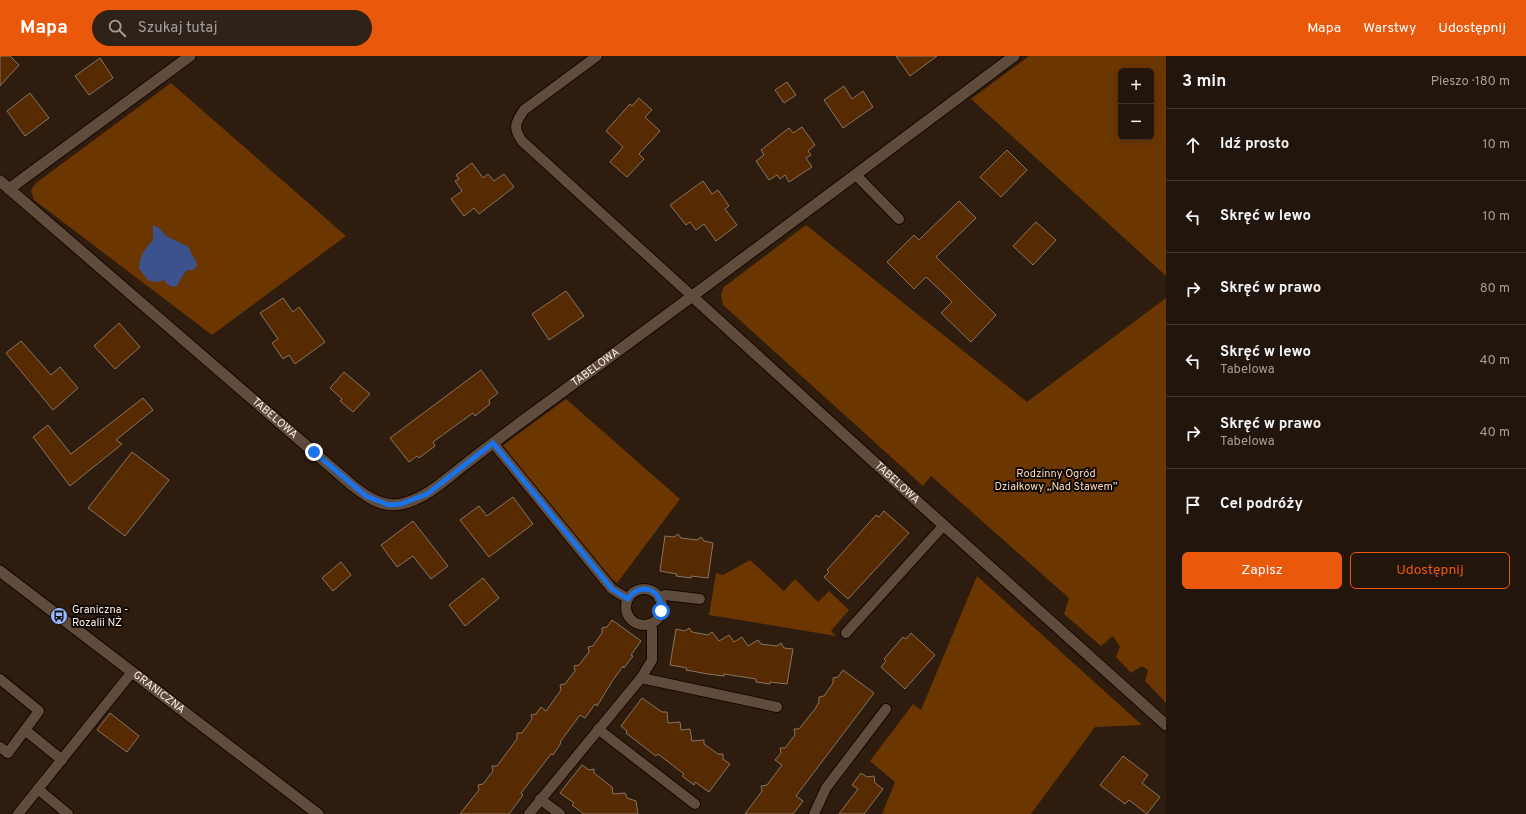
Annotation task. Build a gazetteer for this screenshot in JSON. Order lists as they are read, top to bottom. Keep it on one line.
{"streets":{"street":["TABELOWA","GRANICZNA"]},"parks":["Rodzinny Ogród Działkowy „Nad Stawem”"],"places":{"bus stop":["Graniczna - Rozalii NŻ"]},"page":{"header":"Mapa","search":"Szukaj tutaj","nav":["Mapa","Warstwy","Udostępnij"],"heading":["3 min","Pieszo · 180 m"],"map_buttons":["+","−"],"list":[["Idź prosto","10 m"],["Skręć w lewo","10 m"],["Skręć w prawo","80 m"],["Skręć w lewo","Tabelowa","40 m"],["Skręć w prawo","Tabelowa","40 m"],"Cel podróży"],"buttons":["Zapisz","Udostępnij"]}}
